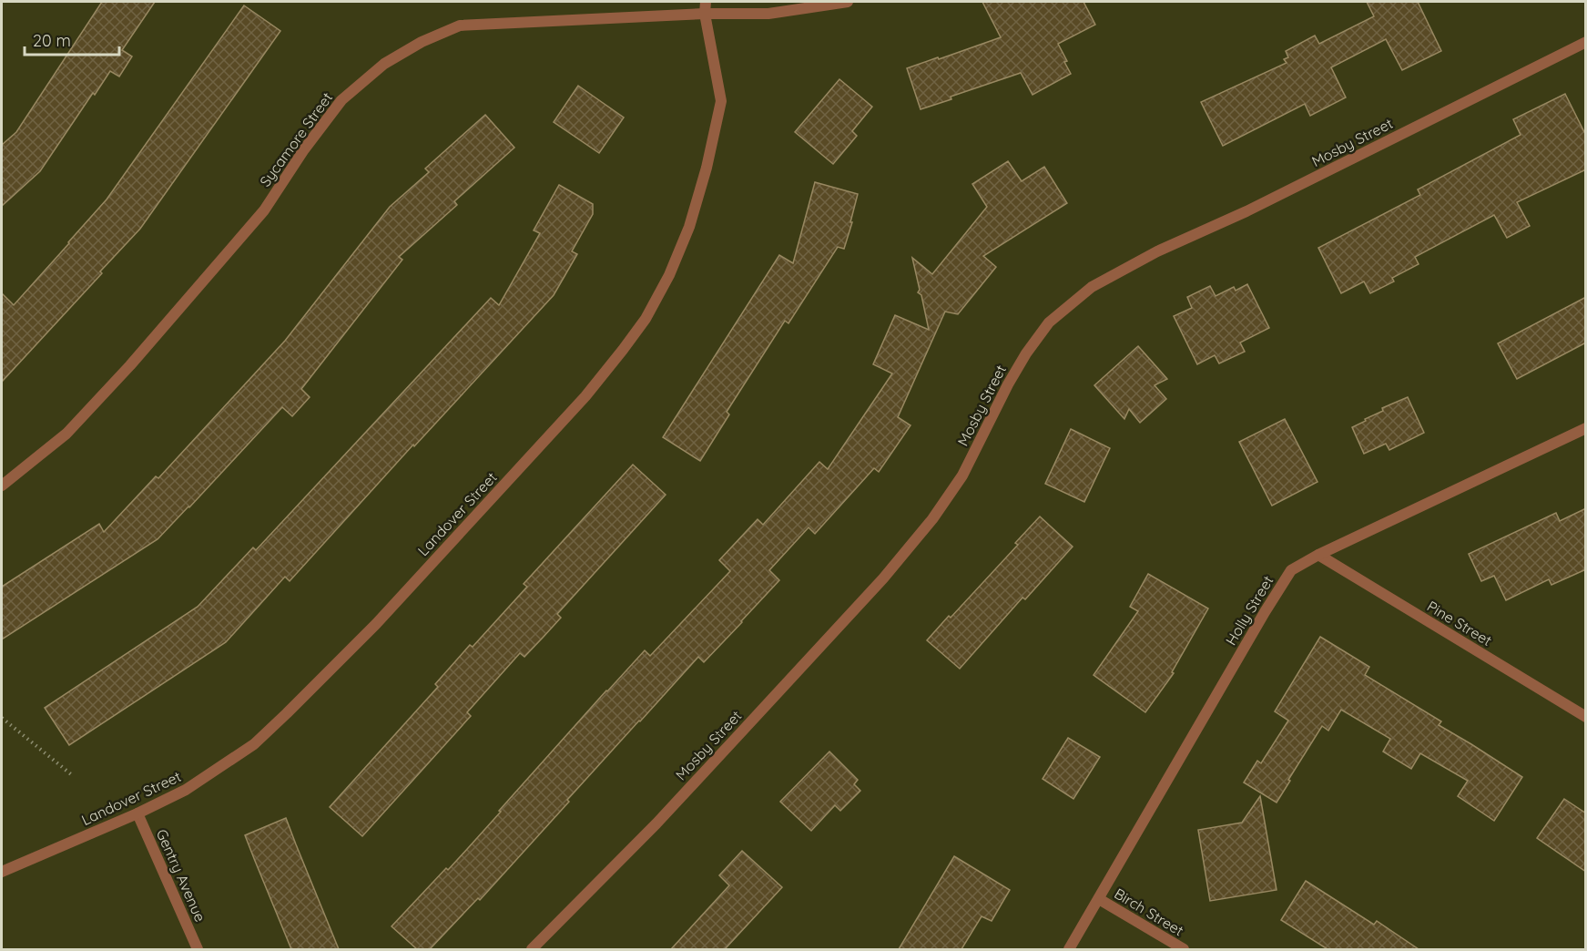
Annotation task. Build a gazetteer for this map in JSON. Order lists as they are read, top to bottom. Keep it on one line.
{"streets":{"street":["Sycamore Street","Mosby Street","Landover Street","Holly Street","Pine Street","Gentry Avenue","Birch Street"]},"crossings":[["Sycamore Street","Landover Street"],["Landover Street","Gentry Avenue"],["Holly Street","Pine Street"],["Holly Street","Birch Street"]],"scale_bar":"20 m"}
